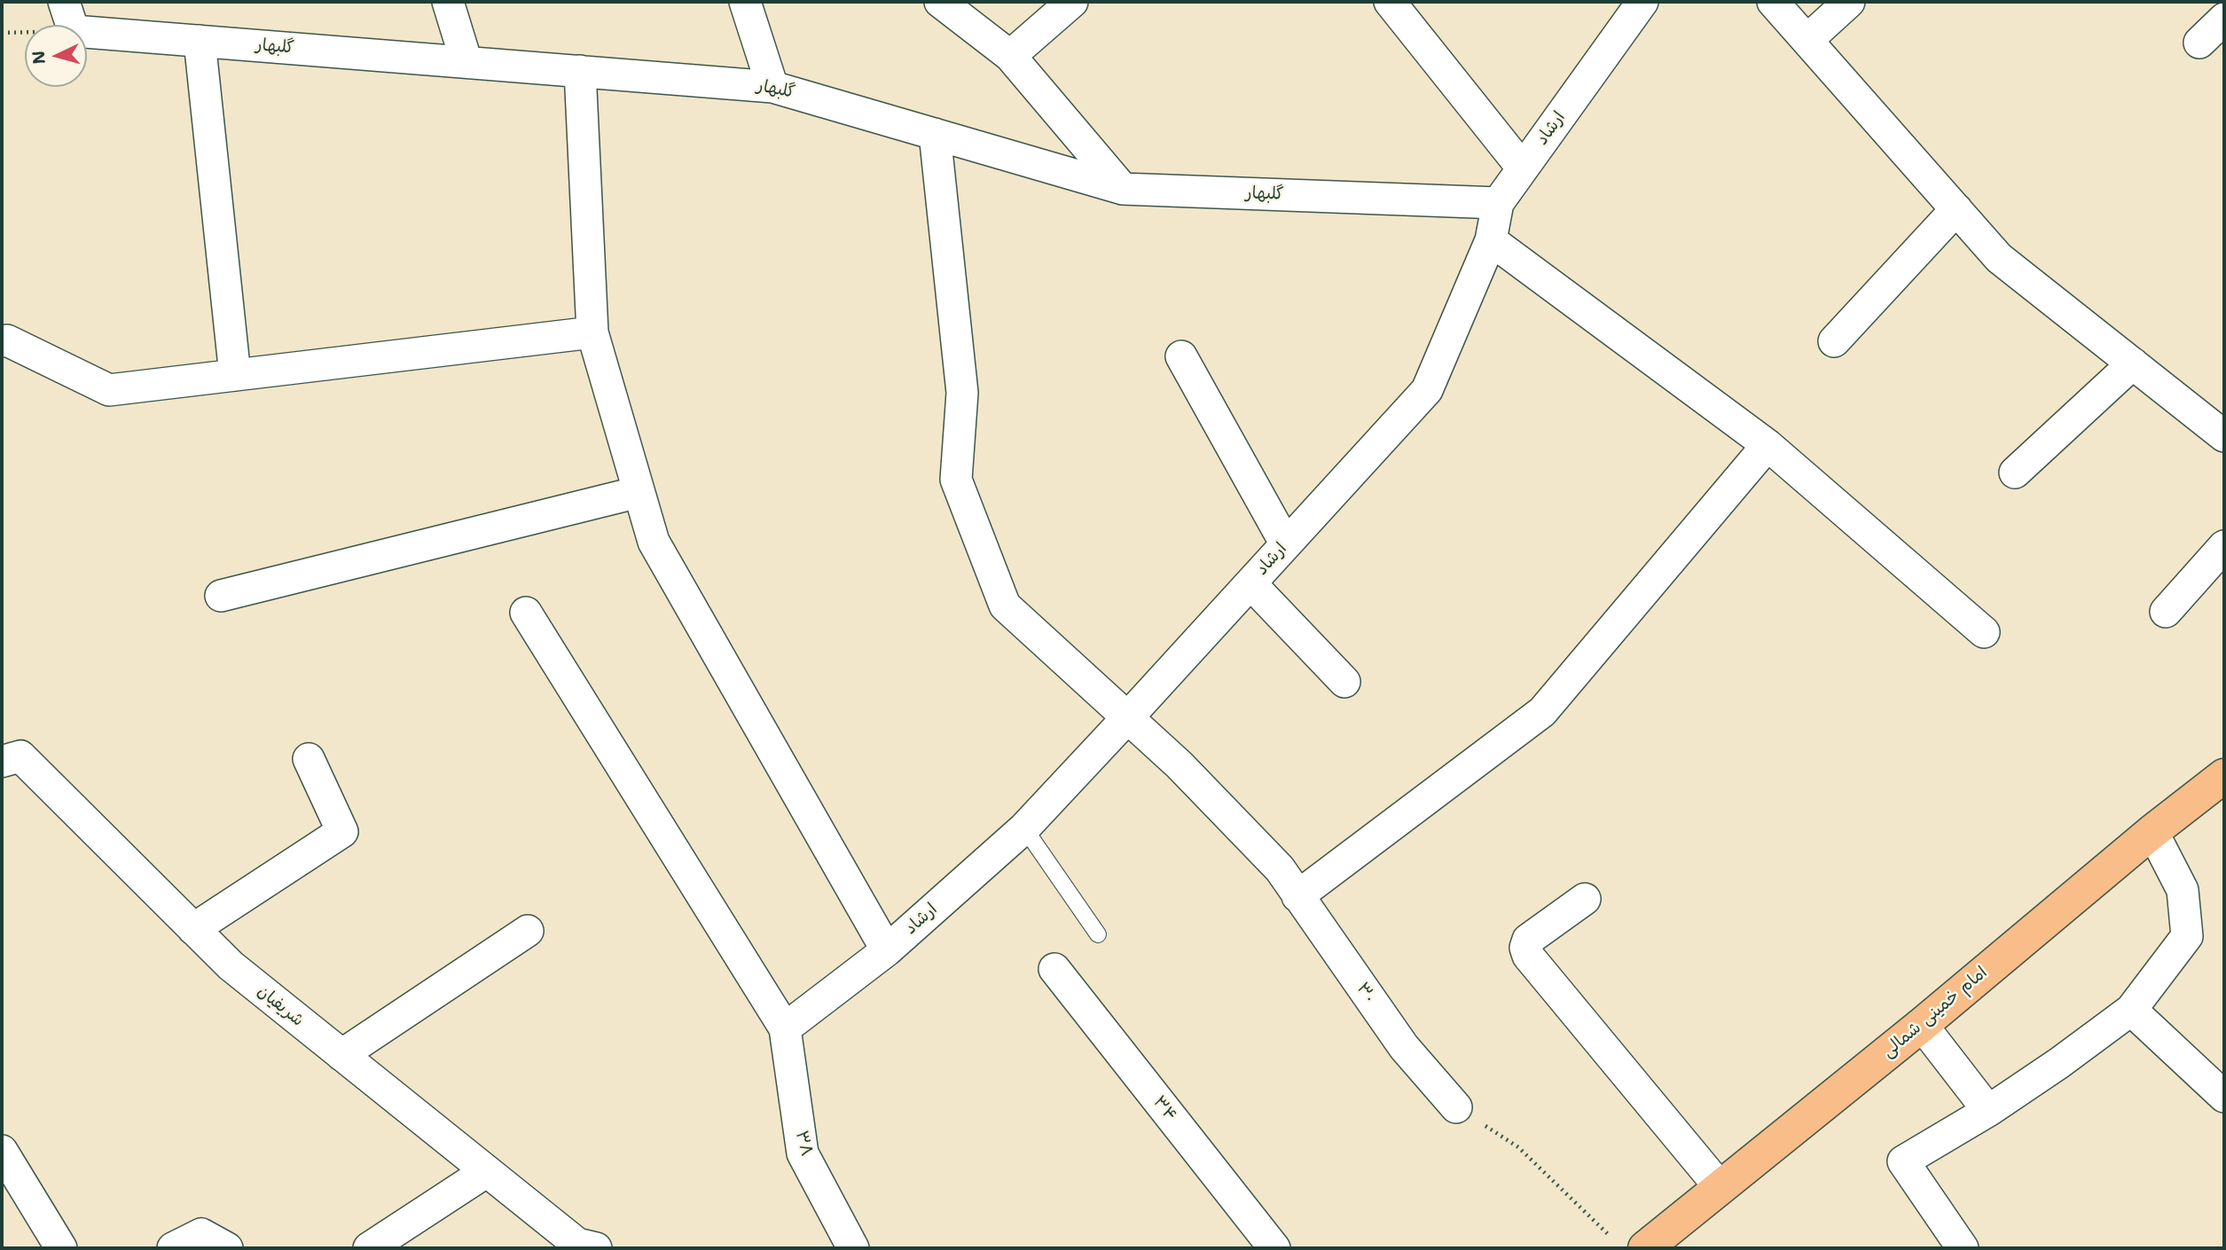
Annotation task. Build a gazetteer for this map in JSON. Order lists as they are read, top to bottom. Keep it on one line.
{"streets":{"main road":["امام خمینی شمالی"],"street":["گلبهار","ارشاد","۳۰","شریفیان","۳۴","۳۸"]},"crossings":[["گلبهار","ارشاد"],["گلبهار","۳۰"],["ارشاد","۳۰"],["ارشاد","۳۸"]],"north":"left"}
